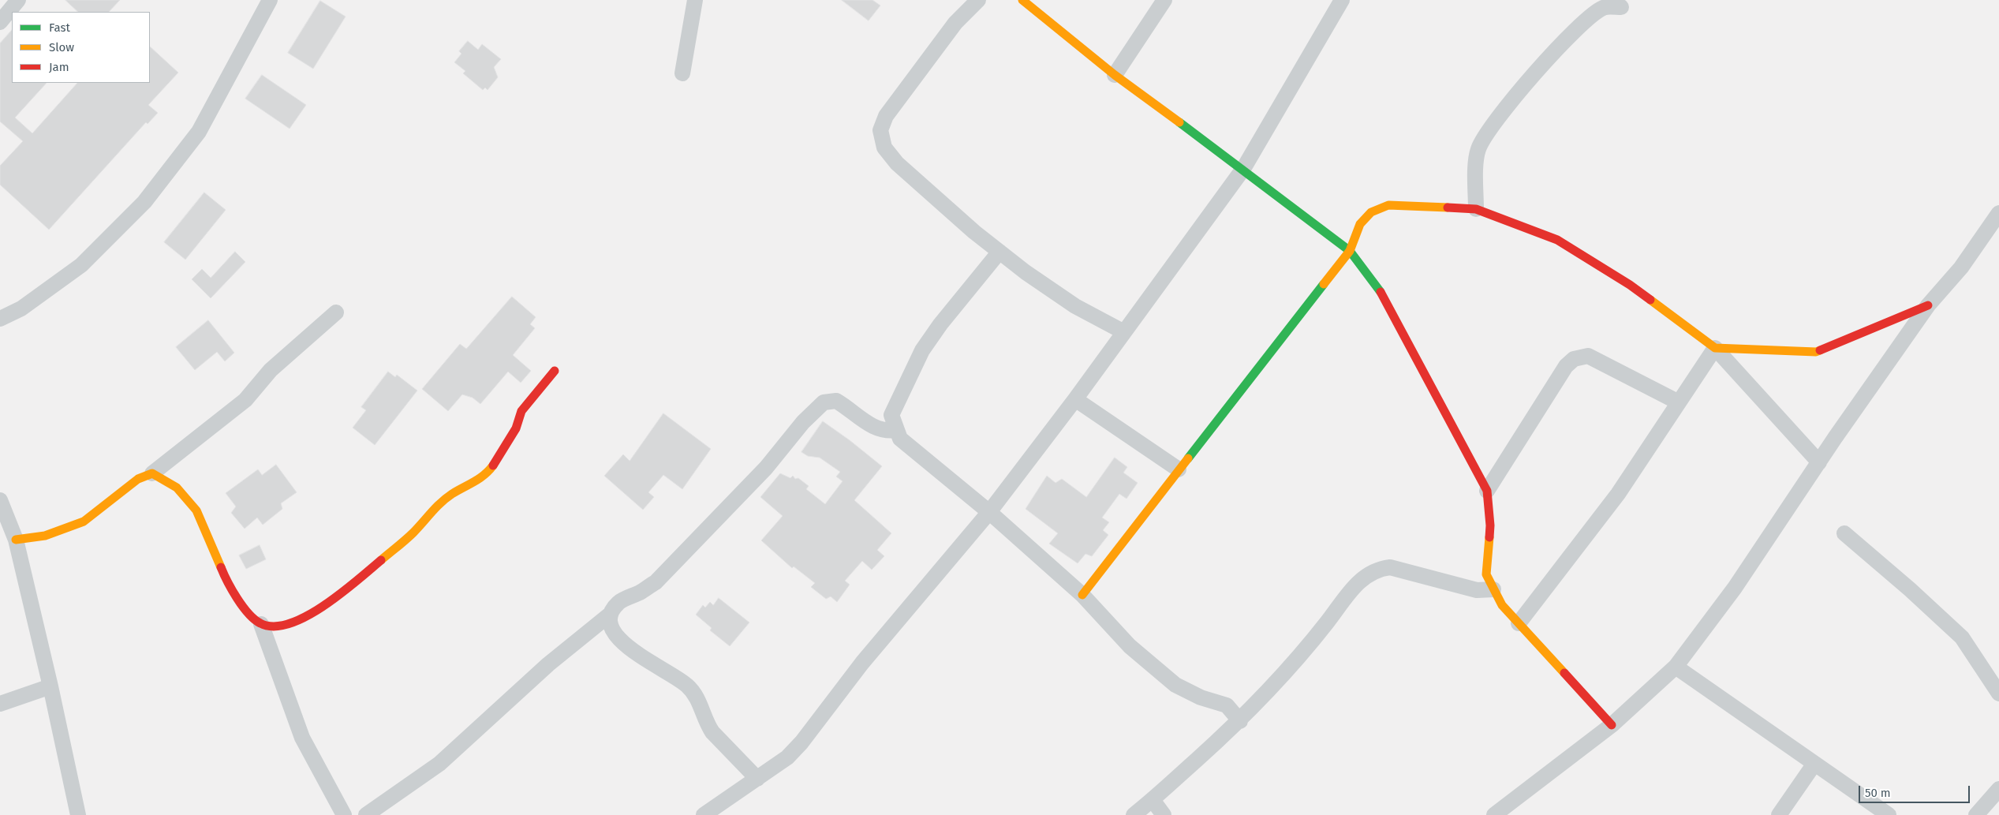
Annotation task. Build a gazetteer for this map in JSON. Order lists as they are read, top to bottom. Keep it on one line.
{"legend":["Fast","Slow","Jam"],"scale_bar":"50 m"}
